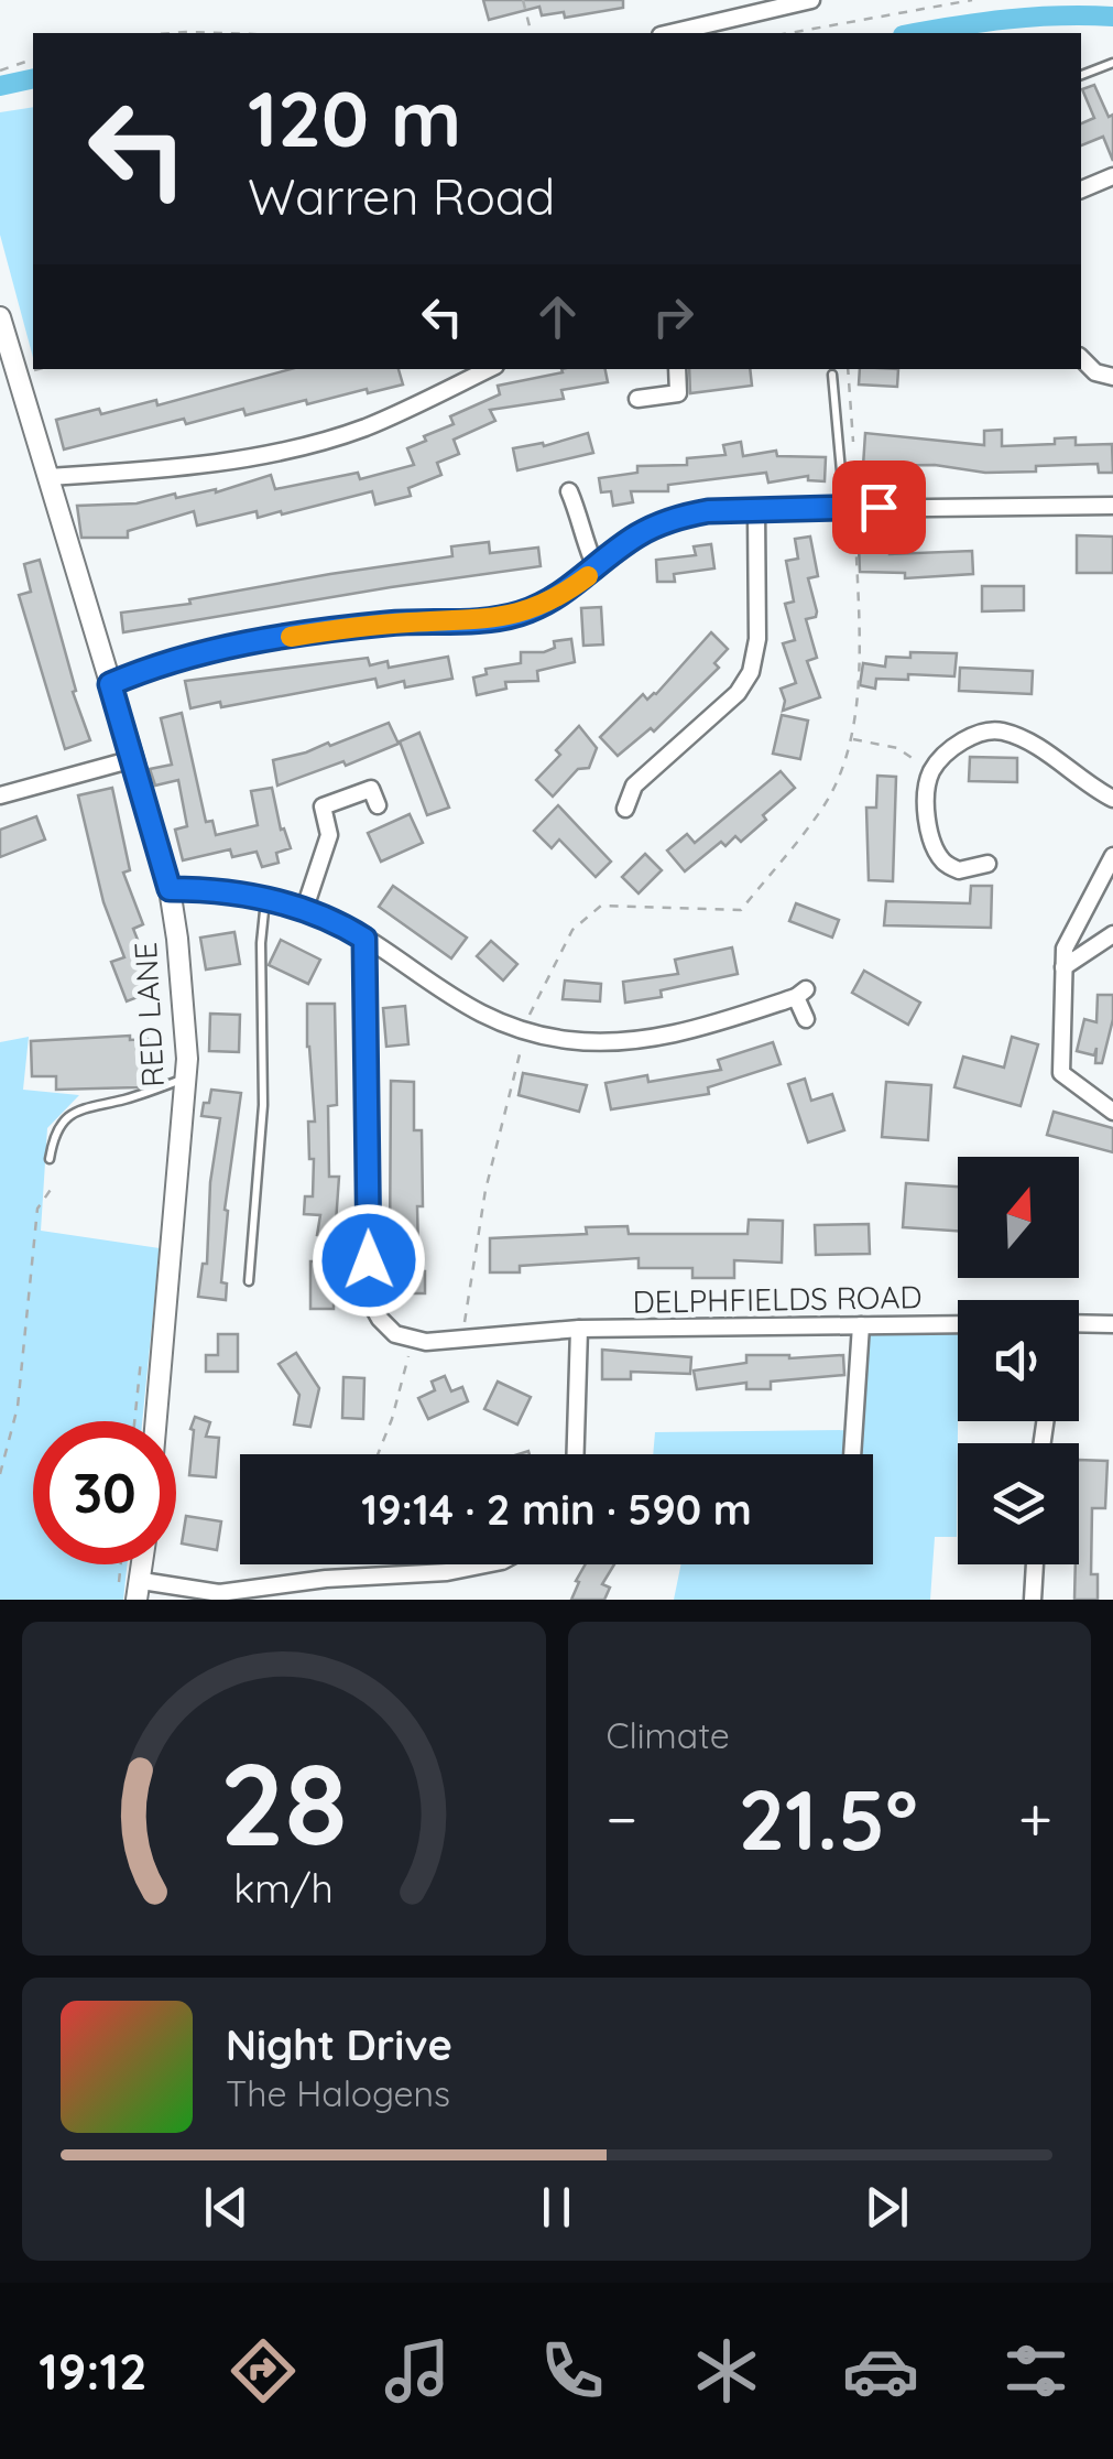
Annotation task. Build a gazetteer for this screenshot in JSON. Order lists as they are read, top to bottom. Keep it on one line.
{"streets":{"street":["RED LANE","DELPHFIELDS ROAD"]},"north":"top","page":{"turn":["120 m","Warren Road"],"limit":"30","trip":"19:14 · 2 min · 590 m","tile":"Climate","heat":["−","21.5°","+"],"song":["Night Drive","The Halogens"],"tabs":"19:12","gauge":["28","km/h"]}}
